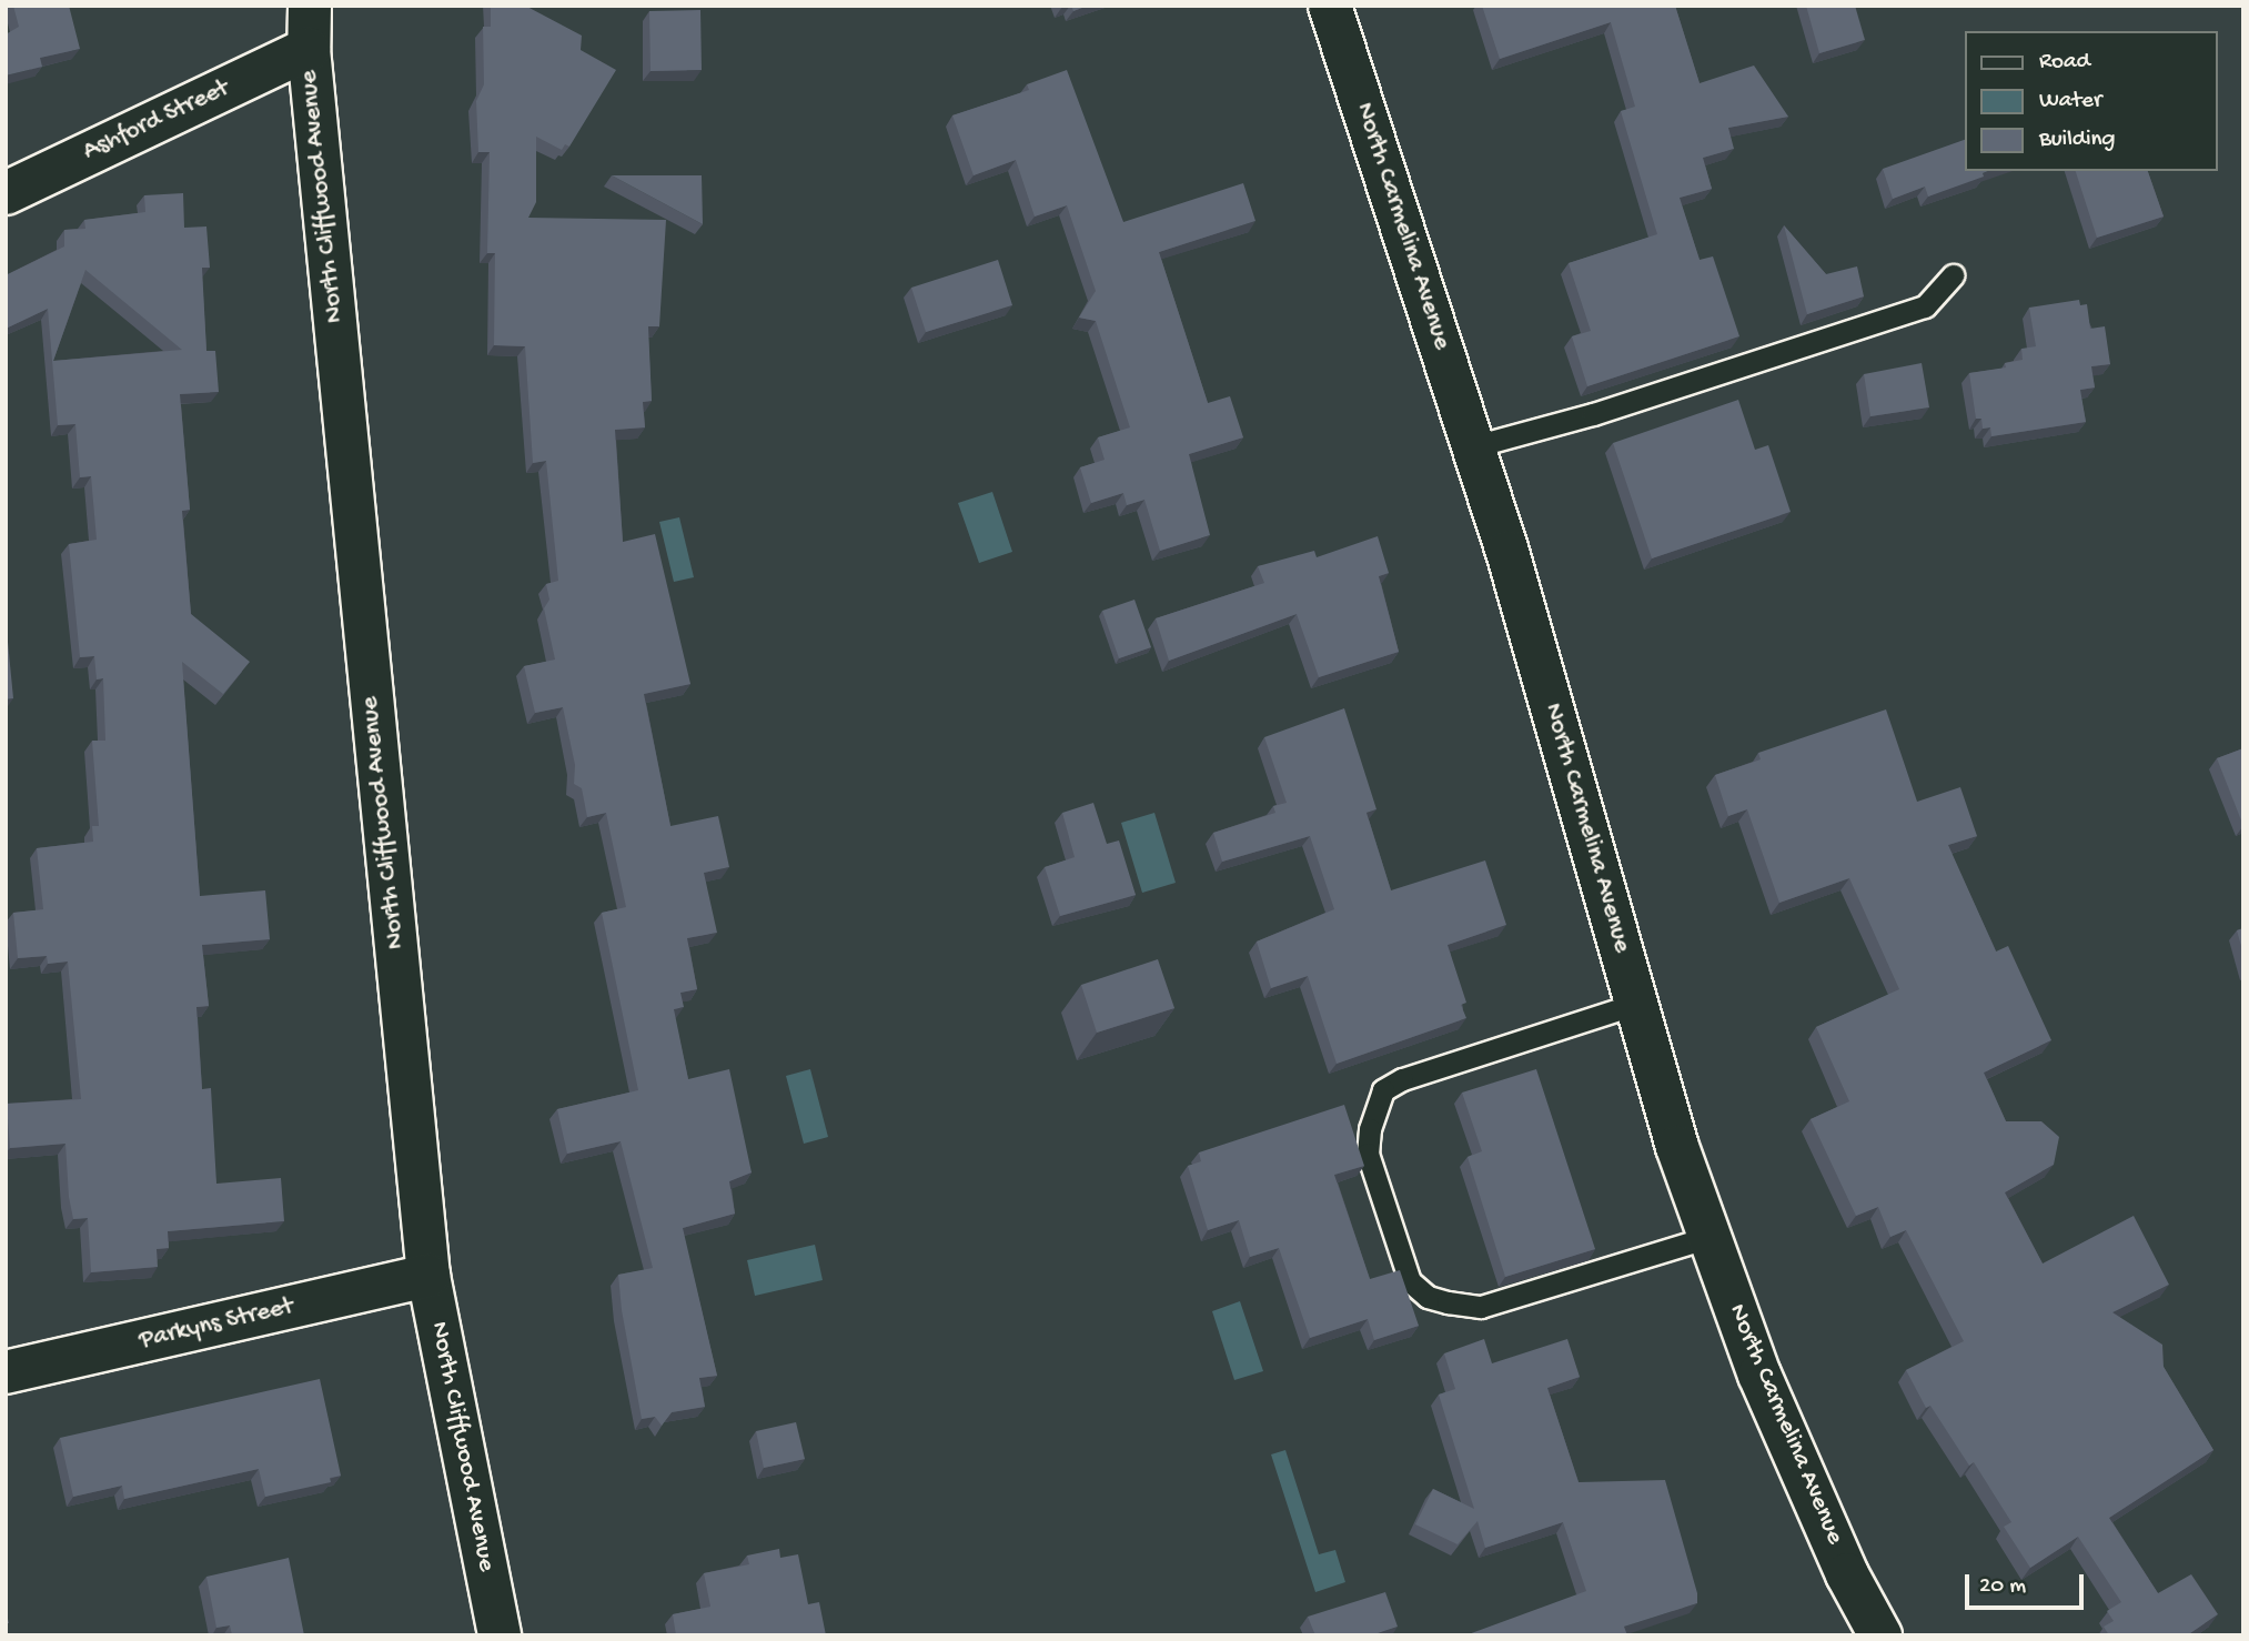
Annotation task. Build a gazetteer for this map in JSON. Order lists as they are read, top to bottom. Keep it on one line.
{"streets":{"street":["Ashford Street","North Cliffwood Avenue","North Carmelina Avenue","Parkyns Street"]},"crossings":[["Ashford Street","North Cliffwood Avenue"],["North Cliffwood Avenue","Parkyns Street"]],"legend":["Road","Water","Building"],"scale_bar":"20 m"}
